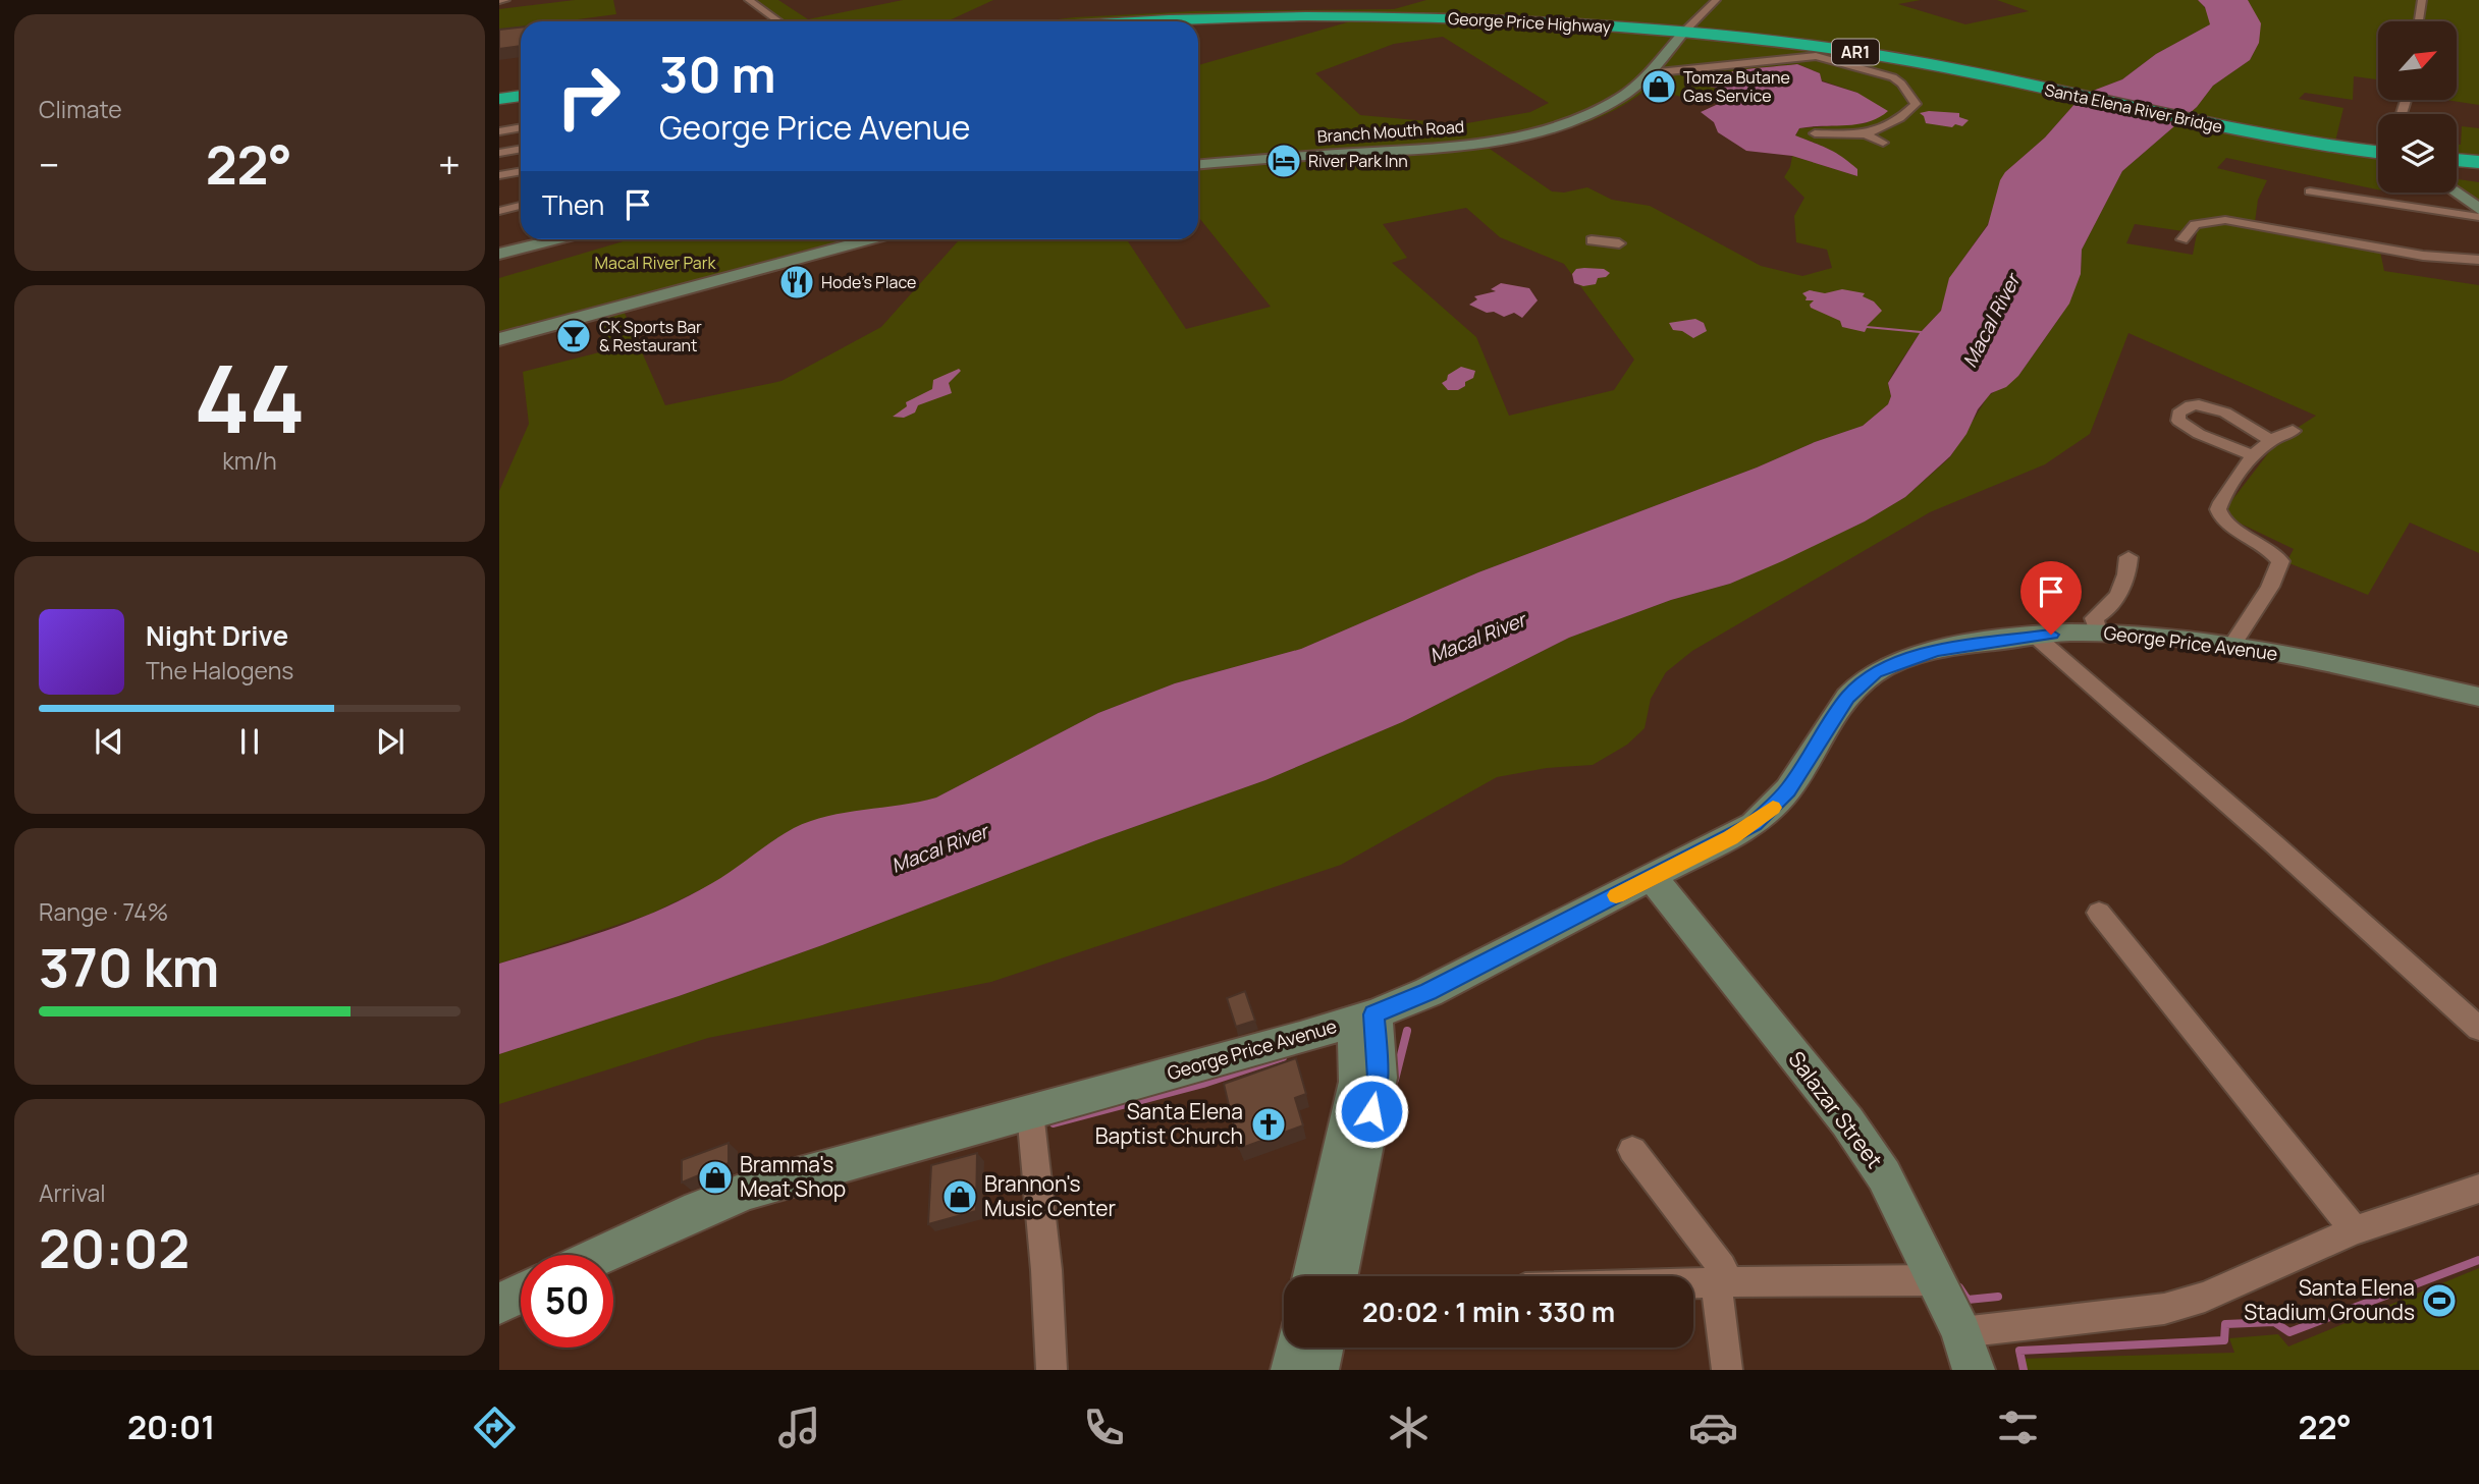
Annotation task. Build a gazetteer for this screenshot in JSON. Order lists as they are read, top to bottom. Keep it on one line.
{"streets":{"highway":["George Price Highway","AR1","Santa Elena River Bridge"],"street":["Branch Mouth Road","George Price Avenue","Salazar Street"]},"crossings":[["George Price Highway","Santa Elena River Bridge"],["George Price Highway","Branch Mouth Road"],["George Price Avenue","Salazar Street"]],"water":["Macal River"],"parks":["Macal River Park"],"places":{"shop":["Tomza Butane Gas Service","Bramma's Meat Shop","Brannon's Music Center"],"hotel":["River Park Inn"],"restaurant":["Hode's Place"],"bar":["CK Sports Bar & Restaurant"],"church":["Santa Elena Baptist Church"],"sports":["Santa Elena Stadium Grounds"]},"north":"top right","page":{"tile":["Climate",["44","km/h"],["Range · 74%","370 km"],["Arrival","20:02"]],"turn":["30 m","George Price Avenue"],"heat":["−","22°","+"],"then":"Then","song":["Night Drive","The Halogens"],"limit":"50","trip":"20:02 · 1 min · 330 m","tabs":["20:01","22°"]}}
